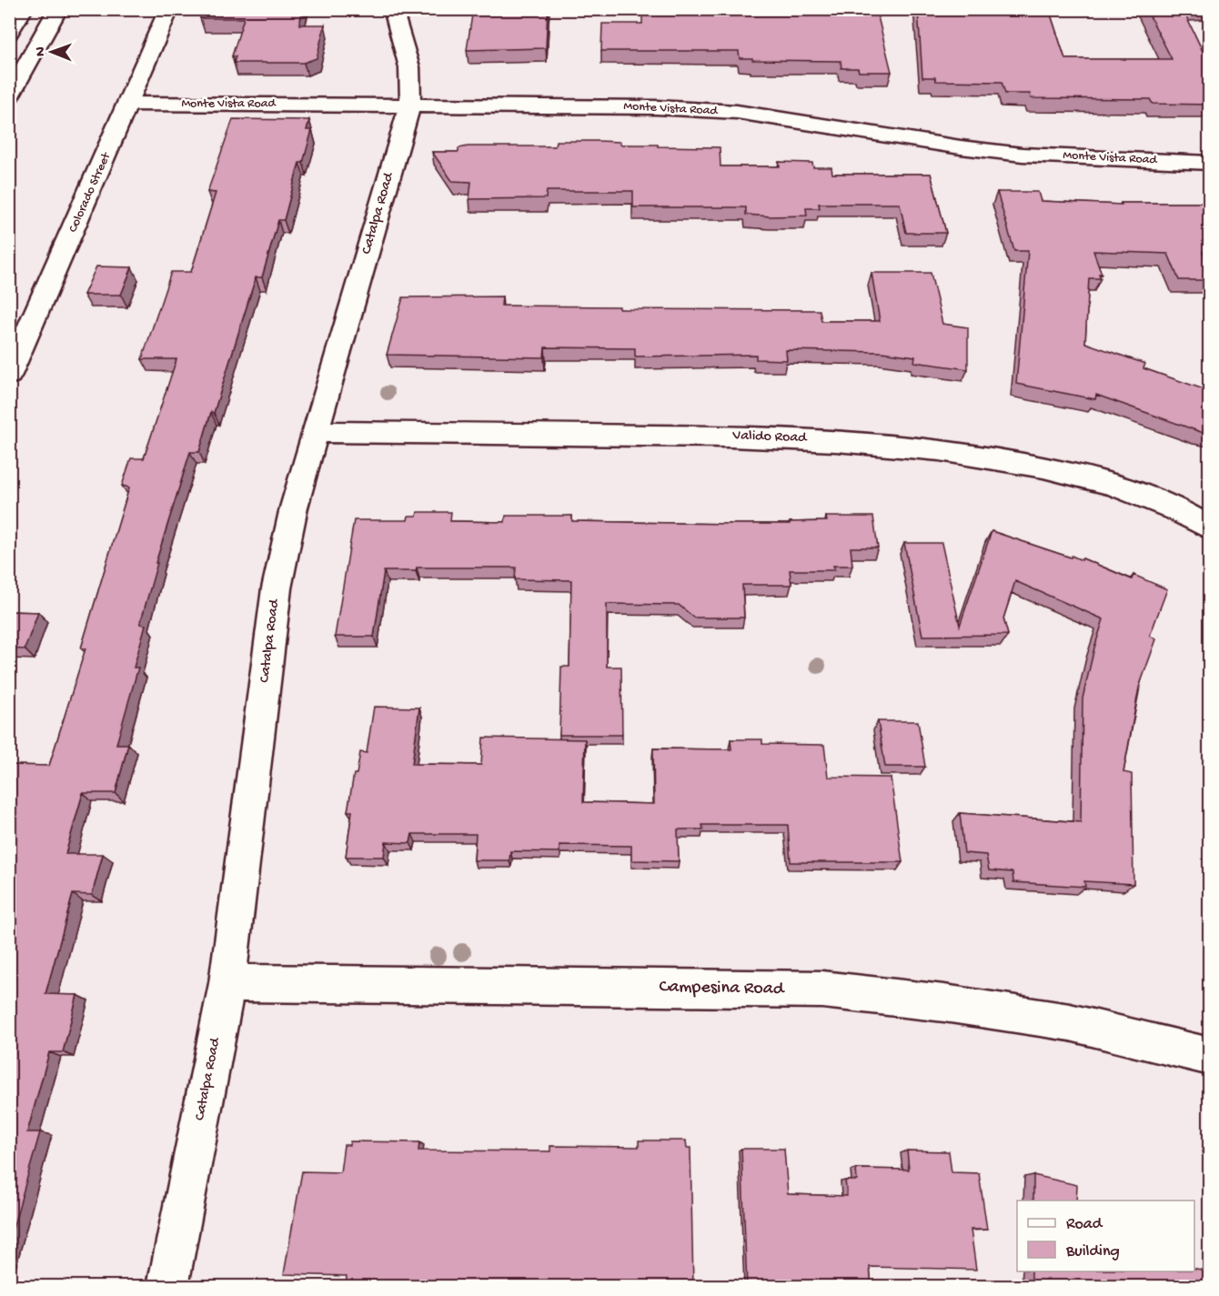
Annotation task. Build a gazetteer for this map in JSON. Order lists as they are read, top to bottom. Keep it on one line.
{"streets":{"main road":["Monte Vista Road","Colorado Street","Catalpa Road","Valido Road","Campesina Road"]},"crossings":[["Monte Vista Road","Colorado Street"],["Monte Vista Road","Catalpa Road"],["Catalpa Road","Valido Road"],["Catalpa Road","Campesina Road"]],"legend":["Road","Building"],"north":"left"}
